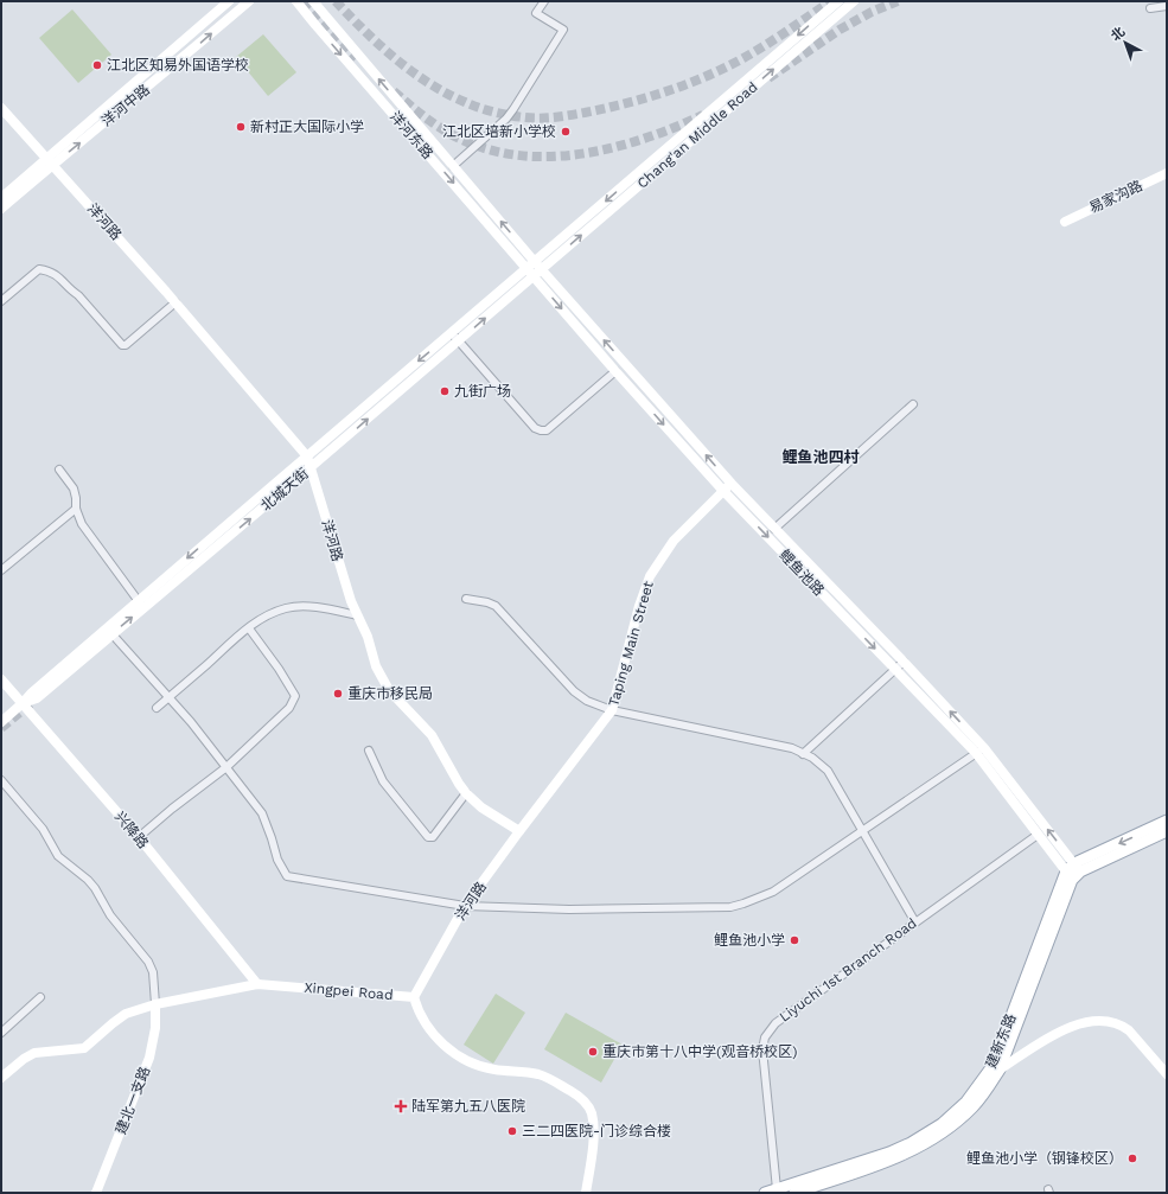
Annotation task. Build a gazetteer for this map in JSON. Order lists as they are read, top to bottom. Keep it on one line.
{"streets":{"main road":["洋河中路","洋河东路","Chang'an Middle Road","易家沟路","洋河路","北城天街","鲤鱼池路","Taping Main Street","兴降路","Xingpei Road","建新东路","建北一支路"],"street":["Liyuchi 1st Branch Road"]},"crossings":[["洋河中路","洋河路"],["洋河东路","Chang'an Middle Road"],["洋河东路","北城天街"],["洋河东路","鲤鱼池路"],["Chang'an Middle Road","北城天街"],["Chang'an Middle Road","鲤鱼池路"],["洋河路","北城天街"],["洋河路","Taping Main Street"],["洋河路","Xingpei Road"],["北城天街","鲤鱼池路"],["北城天街","兴降路"],["鲤鱼池路","Taping Main Street"],["鲤鱼池路","Liyuchi 1st Branch Road"],["鲤鱼池路","建新东路"],["兴降路","Xingpei Road"],["Liyuchi 1st Branch Road","建新东路"],["Xingpei Road","建北一支路"]],"districts":["鲤鱼池四村"],"places":{"other":["江北区知易外国语学校","新村正大国际小学","江北区培新小学校","九街广场","重庆市移民局","鲤鱼池小学","重庆市第十八中学(观音桥校区)","三二四医院-门诊综合楼","鲤鱼池小学（钢锋校区）"],"health":["陆军第九五八医院"]},"north":"top left"}
